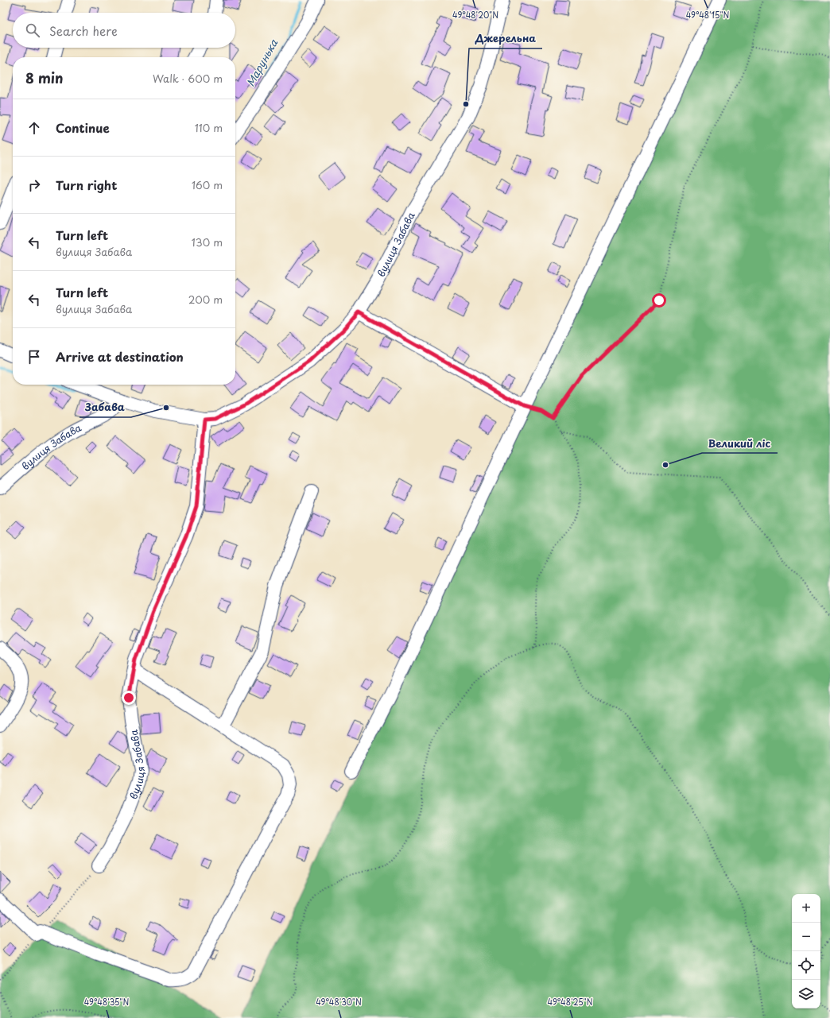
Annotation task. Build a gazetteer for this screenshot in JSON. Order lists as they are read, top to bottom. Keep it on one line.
{"streets":{"street":["вулиця Забава"]},"water":["Марунька"],"places":["Джерельна","Забава","Великий ліс"],"page":{"search":"Search here","heading":["8 min","Walk · 600 m"],"list":[["Continue","110 m"],["Turn right","160 m"],["Turn left","вулиця Забава","130 m"],["Turn left","вулиця Забава","200 m"],"Arrive at destination"],"map_buttons":["+","−"]},"coordinates":["49°48'20\"N","49°48'15\"N","49°48'35\"N","49°48'30\"N","49°48'25\"N"]}
